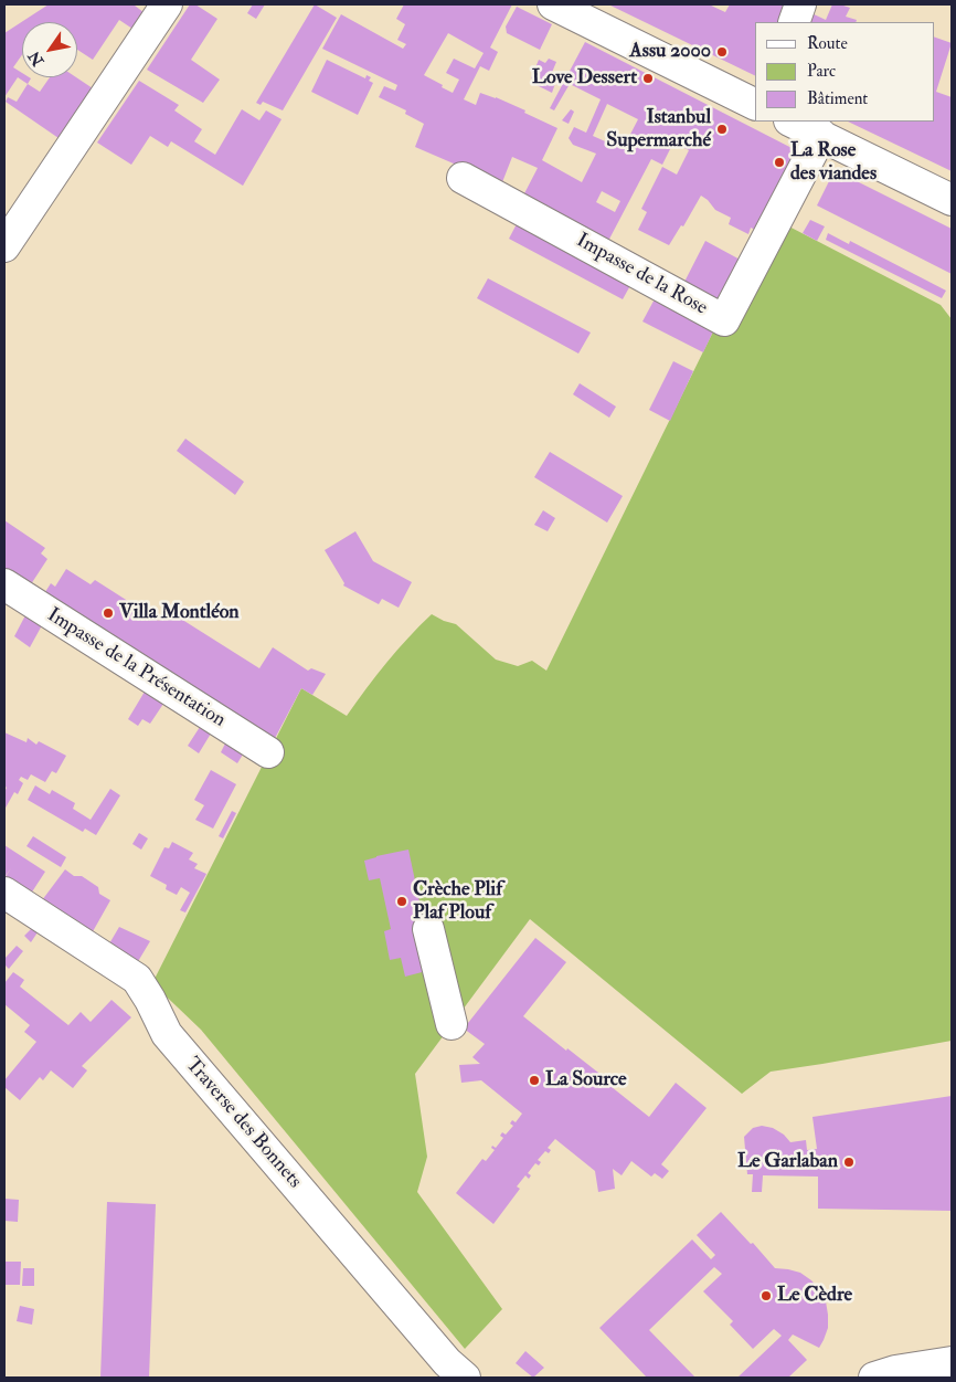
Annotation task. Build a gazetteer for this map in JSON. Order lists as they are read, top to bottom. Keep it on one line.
{"streets":{"street":["Impasse de la Rose","Impasse de la Présentation","Traverse des Bonnets"]},"places":["Assu 2000","Love Dessert","Istanbul Supermarché","La Rose des viandes","Villa Montléon","Crèche Plif Plaf Plouf","La Source","Le Garlaban","Le Cèdre"],"legend":["Route","Parc","Bâtiment"],"north":"bottom left"}
